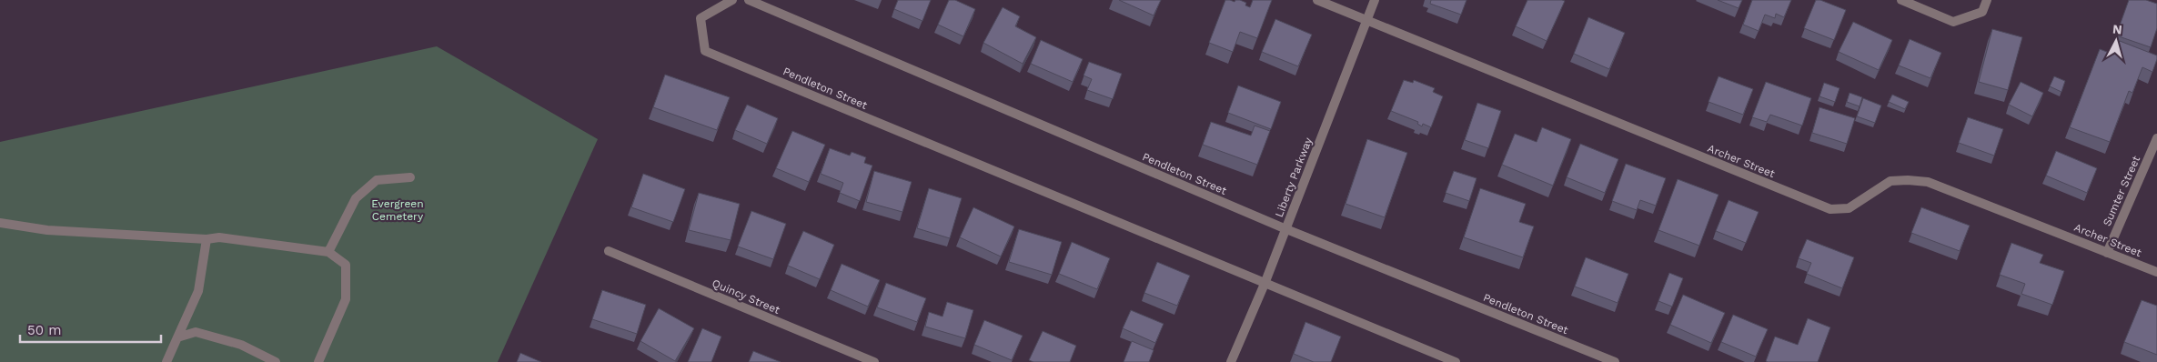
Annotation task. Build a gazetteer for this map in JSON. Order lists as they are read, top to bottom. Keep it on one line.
{"streets":{"street":["Pendleton Street","Archer Street","Liberty Parkway","Sumter Street","Quincy Street"]},"crossings":[["Pendleton Street","Liberty Parkway"],["Archer Street","Liberty Parkway"],["Archer Street","Sumter Street"]],"parks":["Evergreen Cemetery"],"scale_bar":"50 m","north":"top"}
